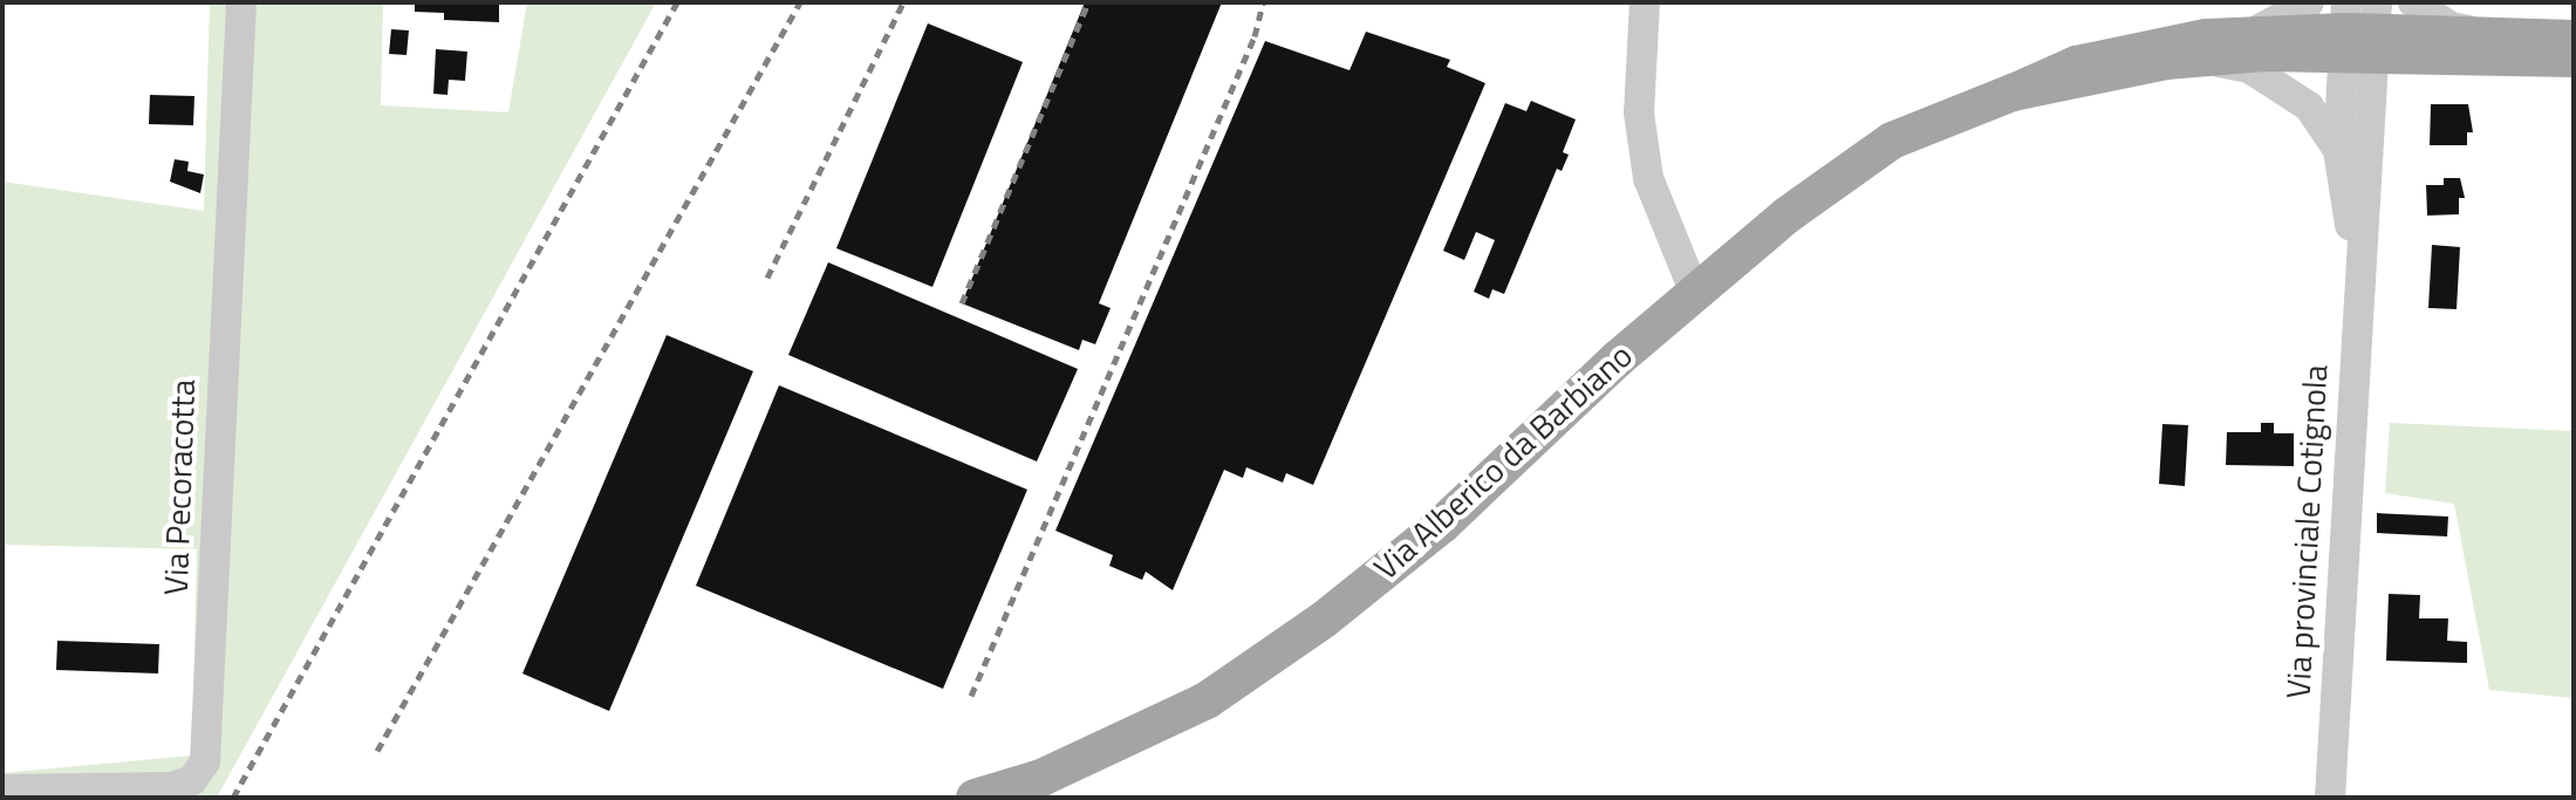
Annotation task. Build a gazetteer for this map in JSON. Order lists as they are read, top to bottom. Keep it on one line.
{"streets":{"main road":["Via Alberico da Barbiano"],"street":["Via Pecoracotta","Via provinciale Cotignola"]},"crossings":[["Via Alberico da Barbiano","Via provinciale Cotignola"]]}
